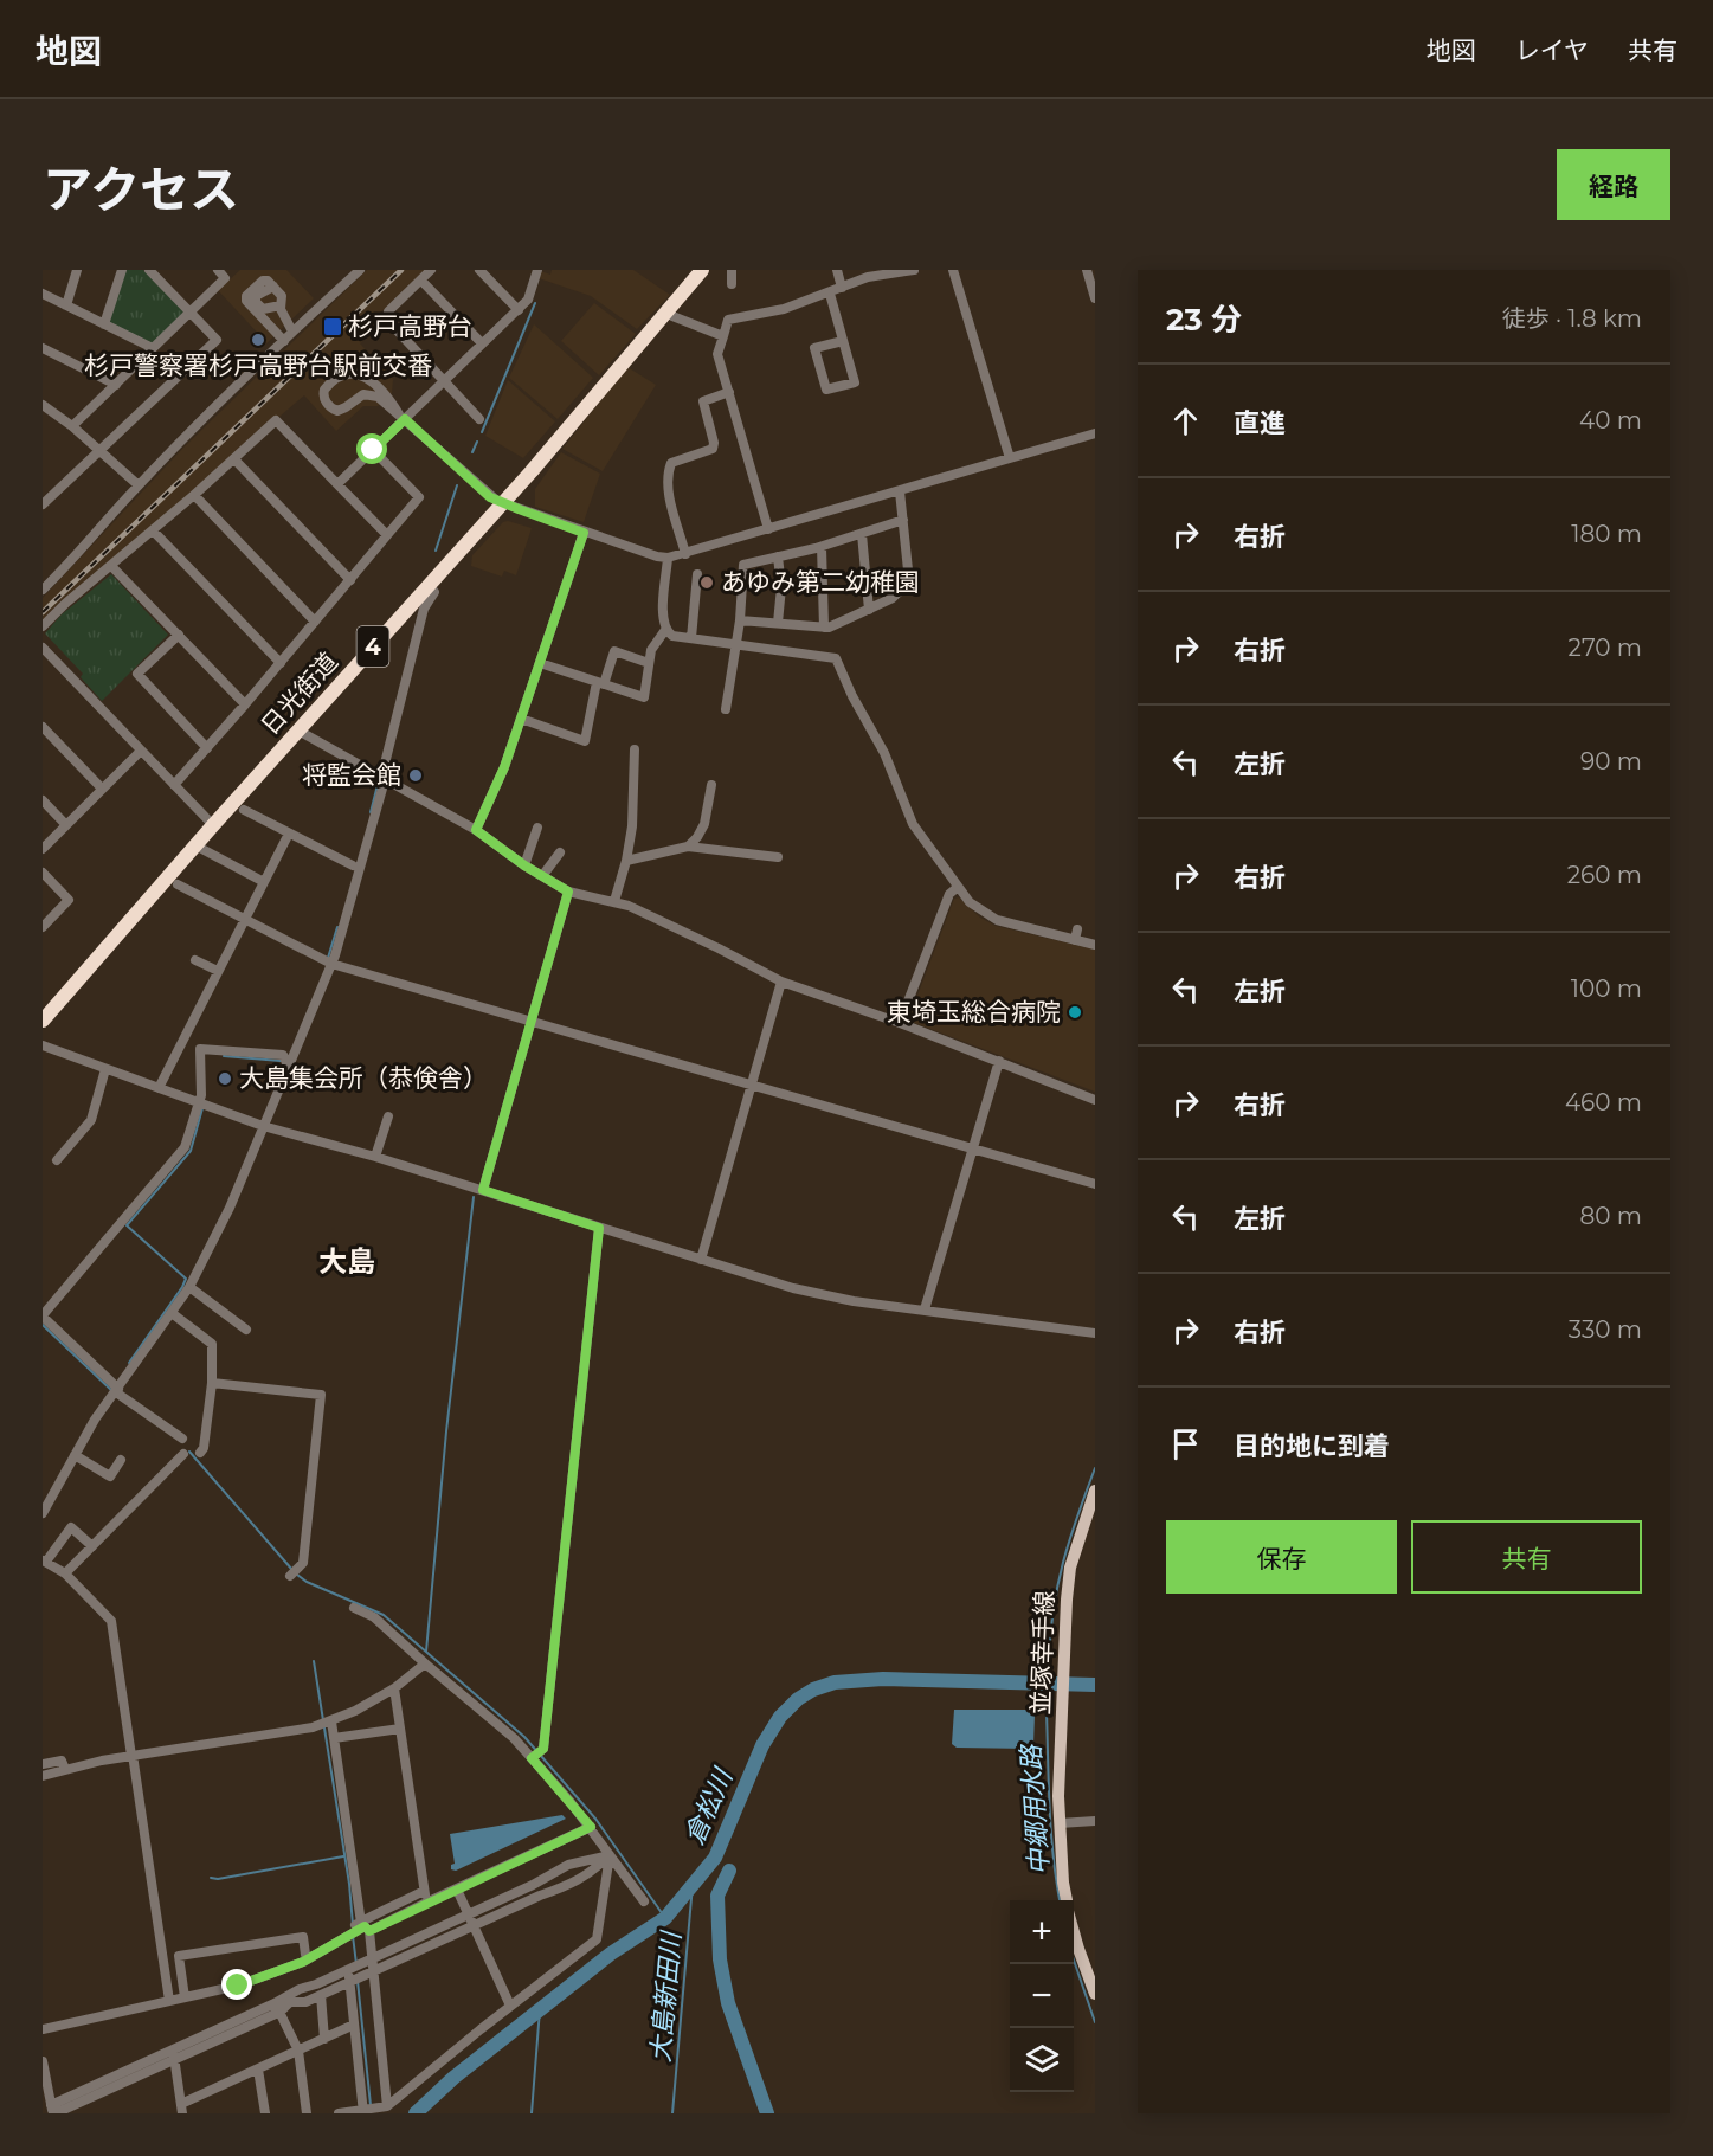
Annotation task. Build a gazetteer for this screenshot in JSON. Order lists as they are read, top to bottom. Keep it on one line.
{"streets":{"highway":["4","日光街道"],"main road":["並塚幸手線"]},"districts":["大島"],"water":["倉松川","中郷用水路","大島新田川"],"places":{"transit":["杉戸高野台"],"other":["杉戸警察署杉戸高野台駅前交番","あゆみ第二幼稚園","将監会館","東埼玉総合病院","大島集会所（恭倹舎）"]},"page":{"header":"地図","nav":["地図","レイヤ","共有"],"title":"アクセス","buttons":["経路",["保存","共有"]],"heading":["23 分","徒歩 · 1.8 km"],"list":[["直進","40 m"],["右折","180 m"],["右折","270 m"],["左折","90 m"],["右折","260 m"],["左折","100 m"],["右折","460 m"],["左折","80 m"],["右折","330 m"],"目的地に到着"],"map_buttons":["+","−"]}}
